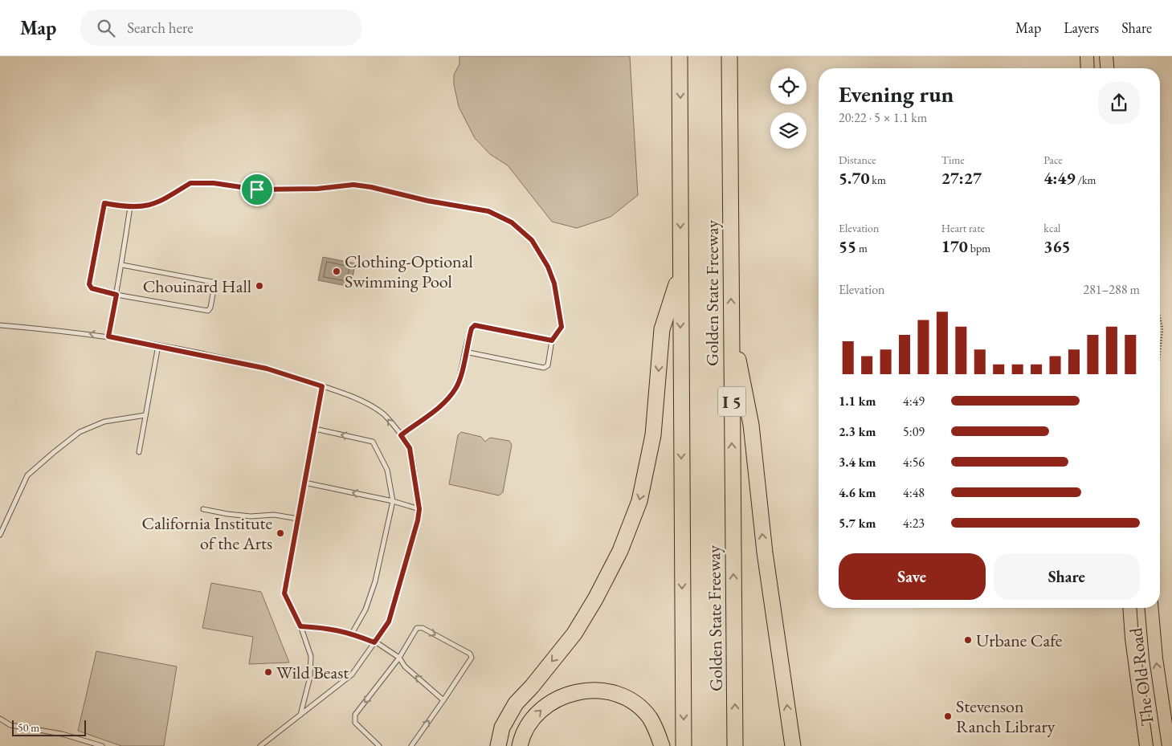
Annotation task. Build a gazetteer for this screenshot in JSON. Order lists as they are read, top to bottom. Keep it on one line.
{"streets":{"highway":["Golden State Freeway","I 5"],"main road":["The Old Road"]},"places":["Clothing-Optional Swimming Pool","Chouinard Hall","California Institute of the Arts","Urbane Cafe","Wild Beast","Stevenson Ranch Library"],"scale_bar":"50 m","page":{"header":"Map","search":"Search here","nav":["Map","Layers","Share"],"heading":["Evening run","20:22 · 5 × 1.1 km"],"stats":[["Distance","5.70 km"],["Time","27:27"],["Pace","4:49 /km"],["Elevation","55 m"],["Heart rate","170 bpm"],["kcal","365"]],"chart":["Elevation","281–288 m"],"list":[{"name":"1.1 km","note":"4:49"},{"name":"2.3 km","note":"5:09"},{"name":"3.4 km","note":"4:56"},{"name":"4.6 km","note":"4:48"},{"name":"5.7 km","note":"4:23"}],"buttons":["Save","Share"],"scale":"50 m"}}
